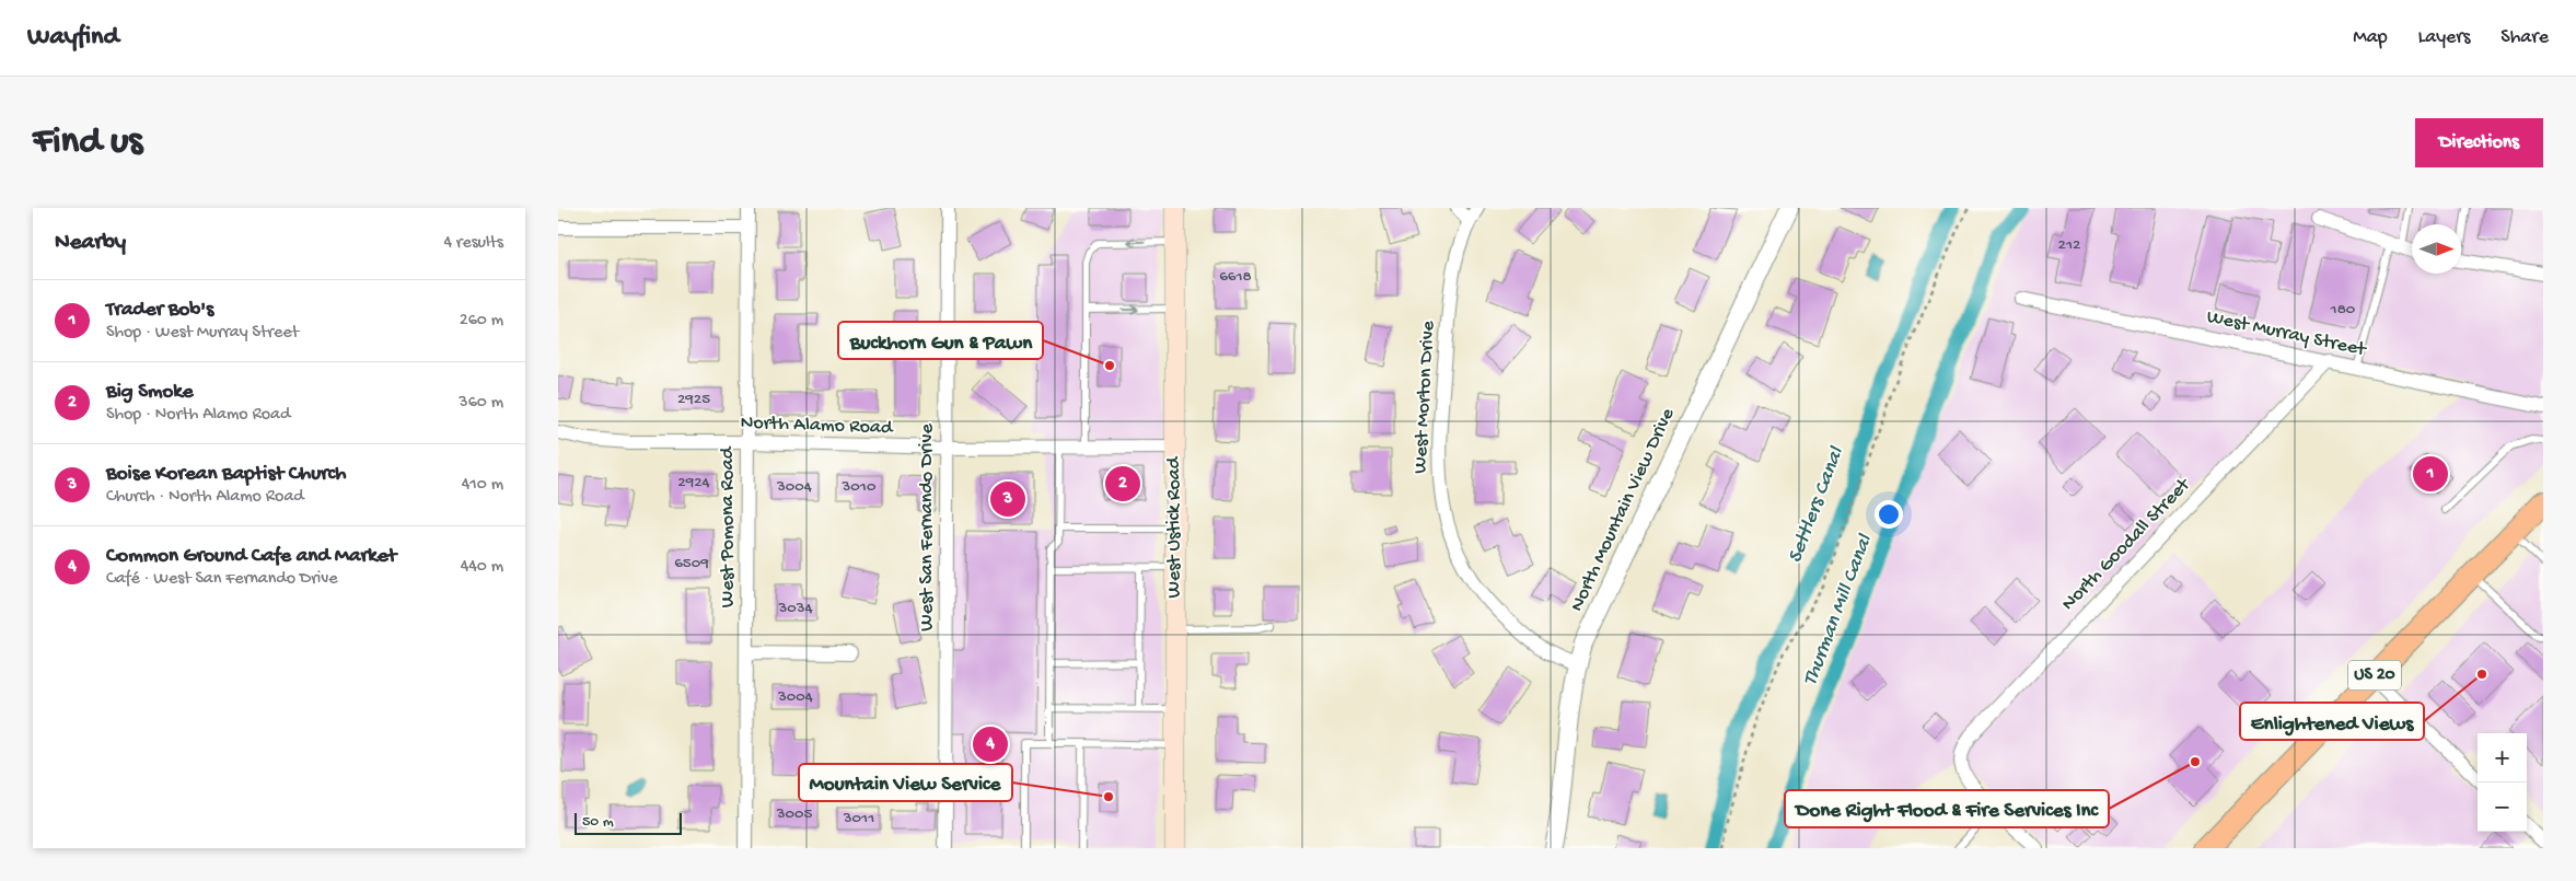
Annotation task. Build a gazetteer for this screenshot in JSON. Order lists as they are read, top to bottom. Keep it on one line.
{"streets":{"main road":["West Ustick Road","US 20"],"street":["West Murray Street","West Morton Drive","North Alamo Road","North Mountain View Drive","West Pomona Road","West San Fernando Drive","North Goodall Street"]},"crossings":[["West Murray Street","North Goodall Street"],["West Morton Drive","North Mountain View Drive"],["North Alamo Road","West Pomona Road"],["North Alamo Road","West San Fernando Drive"],["North Alamo Road","West Ustick Road"]],"water":["Settlers Canal","Thurman Mill Canal"],"places":["Buckhorn Gun & Pawn","Enlightened Views","Done Right Flood & Fire Services Inc","Mountain View Service"],"house_numbers":["212","6618","180","2925","2924","3004","3010","6509","3034","3004","3005","3011"],"scale_bar":"50 m","north":"right","page":{"header":"Wayfind","nav":["Map","Layers","Share"],"buttons":"Directions","title":"Find us","heading":["Nearby","4 results"],"list":[{"mark":"1","name":"Trader Bob's","note":"Shop · West Murray Street","value":"260 m"},{"mark":"2","name":"Big Smoke","note":"Shop · North Alamo Road","value":"360 m"},{"mark":"3","name":"Boise Korean Baptist Church","note":"Church · North Alamo Road","value":"410 m"},{"mark":"4","name":"Common Ground Cafe and Market","note":"Café · West San Fernando Drive","value":"440 m"}],"pins":["1","2","3","4"],"map_buttons":["+","−"],"scale":"50 m"}}
